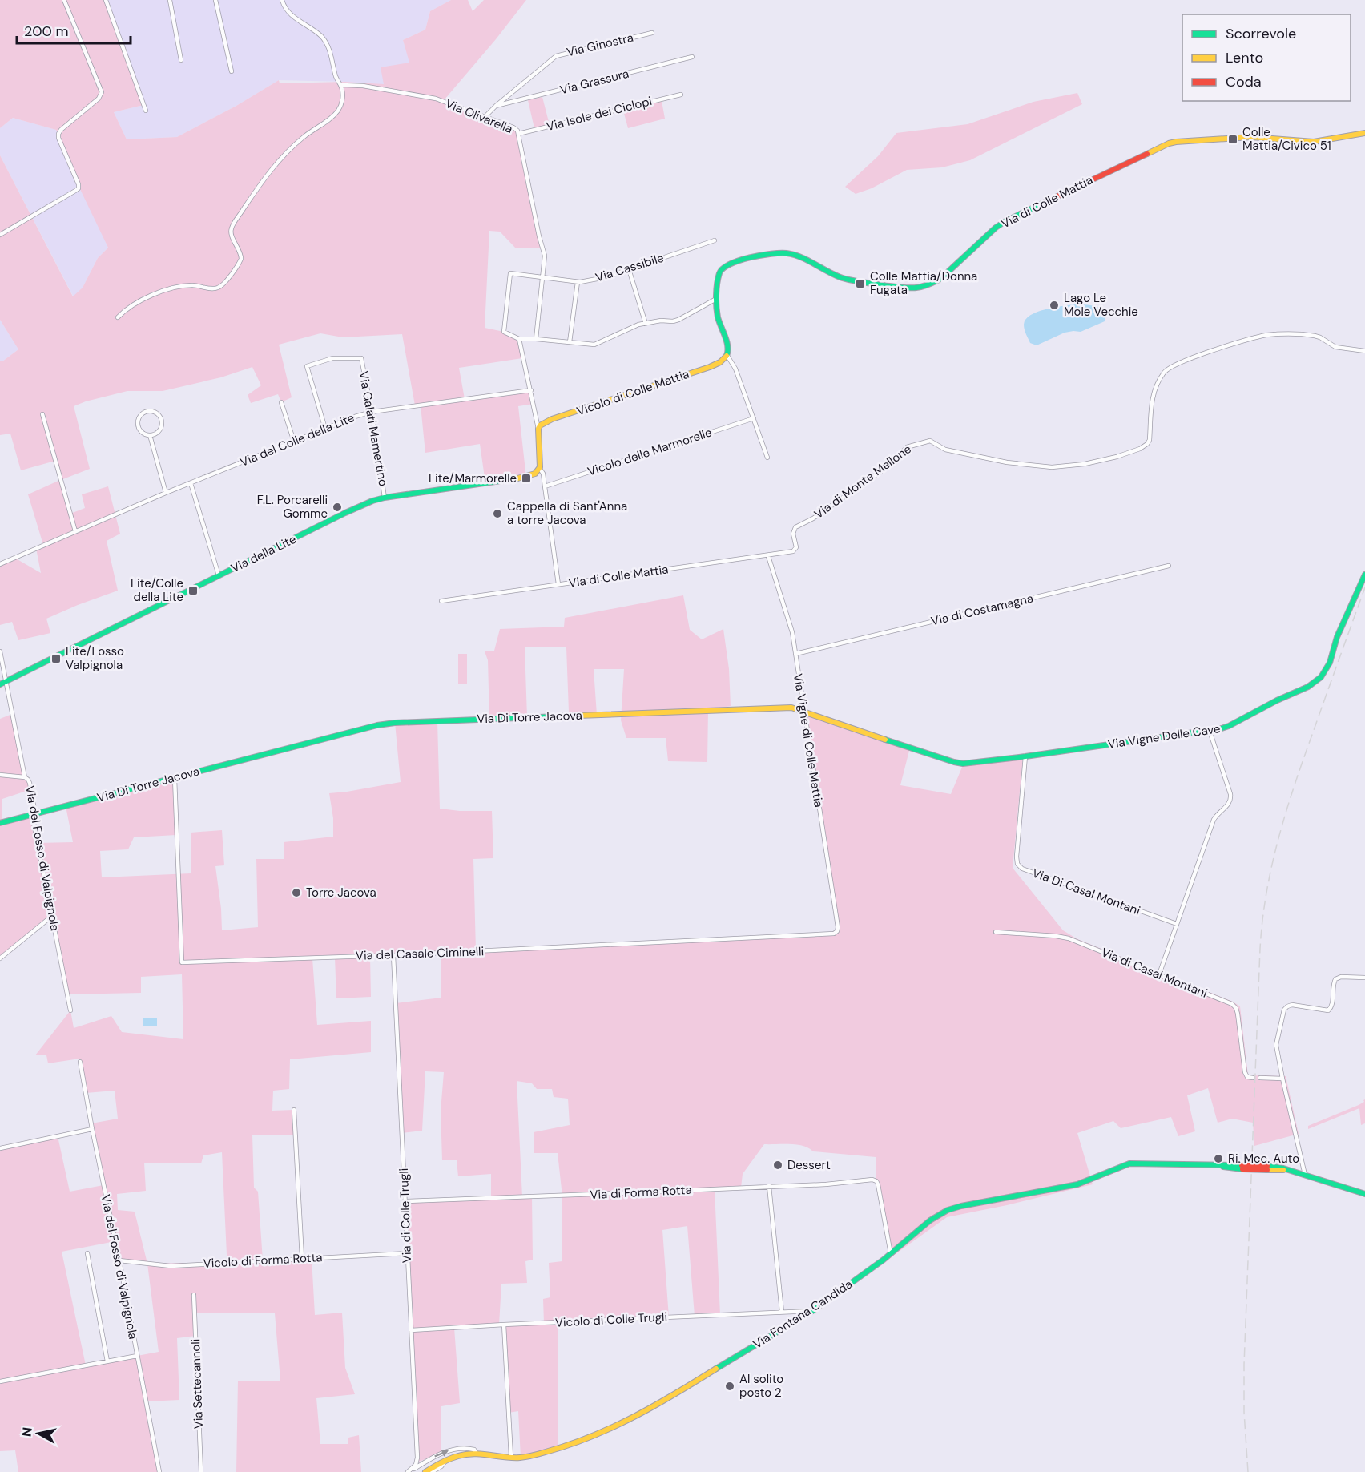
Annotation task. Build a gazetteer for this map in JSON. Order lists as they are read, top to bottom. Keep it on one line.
{"streets":{"street":["Via Ginostra","Via Grassura","Via Isole dei Ciclopi","Via Olivarella","Via di Colle Mattia","Via Cassibile","Vicolo di Colle Mattia","Via Galati Mamertino","Via del Colle della Lite","Vicolo delle Marmorelle","Via di Monte Mellone","Via della Lite","Via di Costamagna","Via Di Torre Jacova","Via Vigne Delle Cave","Via Vigne di Colle Mattia","Via del Fosso di Valpignola","Via Di Casal Montani","Via del Casale Ciminelli","Via di Casal Montani","Via di Forma Rotta","Via di Colle Trugli","Vicolo di Forma Rotta","Via Fontana Candida","Vicolo di Colle Trugli","Via Settecannoli"]},"crossings":[["Via Ginostra","Via Grassura"],["Via Ginostra","Via Olivarella"],["Via Isole dei Ciclopi","Via Olivarella"],["Via Olivarella","Via Cassibile"],["Via di Colle Mattia","Vicolo di Colle Mattia"],["Via di Colle Mattia","Vicolo delle Marmorelle"],["Via di Colle Mattia","Via di Monte Mellone"],["Via di Colle Mattia","Via Vigne di Colle Mattia"],["Via Galati Mamertino","Via del Colle della Lite"],["Via Galati Mamertino","Via della Lite"],["Via della Lite","Via del Fosso di Valpignola"],["Via di Costamagna","Via Vigne di Colle Mattia"],["Via Di Torre Jacova","Via Vigne Delle Cave"],["Via Di Torre Jacova","Via Vigne di Colle Mattia"],["Via Di Torre Jacova","Via del Fosso di Valpignola"],["Via Di Torre Jacova","Via Di Casal Montani"],["Via Di Torre Jacova","Via del Casale Ciminelli"],["Via Vigne Delle Cave","Via Di Casal Montani"],["Via Vigne di Colle Mattia","Via del Casale Ciminelli"],["Via del Fosso di Valpignola","Vicolo di Forma Rotta"],["Via del Casale Ciminelli","Via di Colle Trugli"],["Via di Forma Rotta","Via di Colle Trugli"],["Via di Forma Rotta","Via Fontana Candida"],["Via di Colle Trugli","Vicolo di Forma Rotta"],["Via di Colle Trugli","Vicolo di Colle Trugli"],["Via Fontana Candida","Vicolo di Colle Trugli"]],"places":{"transit":["Colle Mattia/Civico 51","Colle Mattia/Donna Fugata","Lite/Marmorelle","Lite/Colle della Lite","Lite/Fosso Valpignola"],"other":["Lago Le Mole Vecchie","F.L. Porcarelli Gomme","Cappella di Sant'Anna a torre Jacova","Torre Jacova","Ri. Mec. Auto","Dessert","Al solito posto 2"]},"legend":["Scorrevole","Lento","Coda"],"scale_bar":"200 m","north":"left"}
